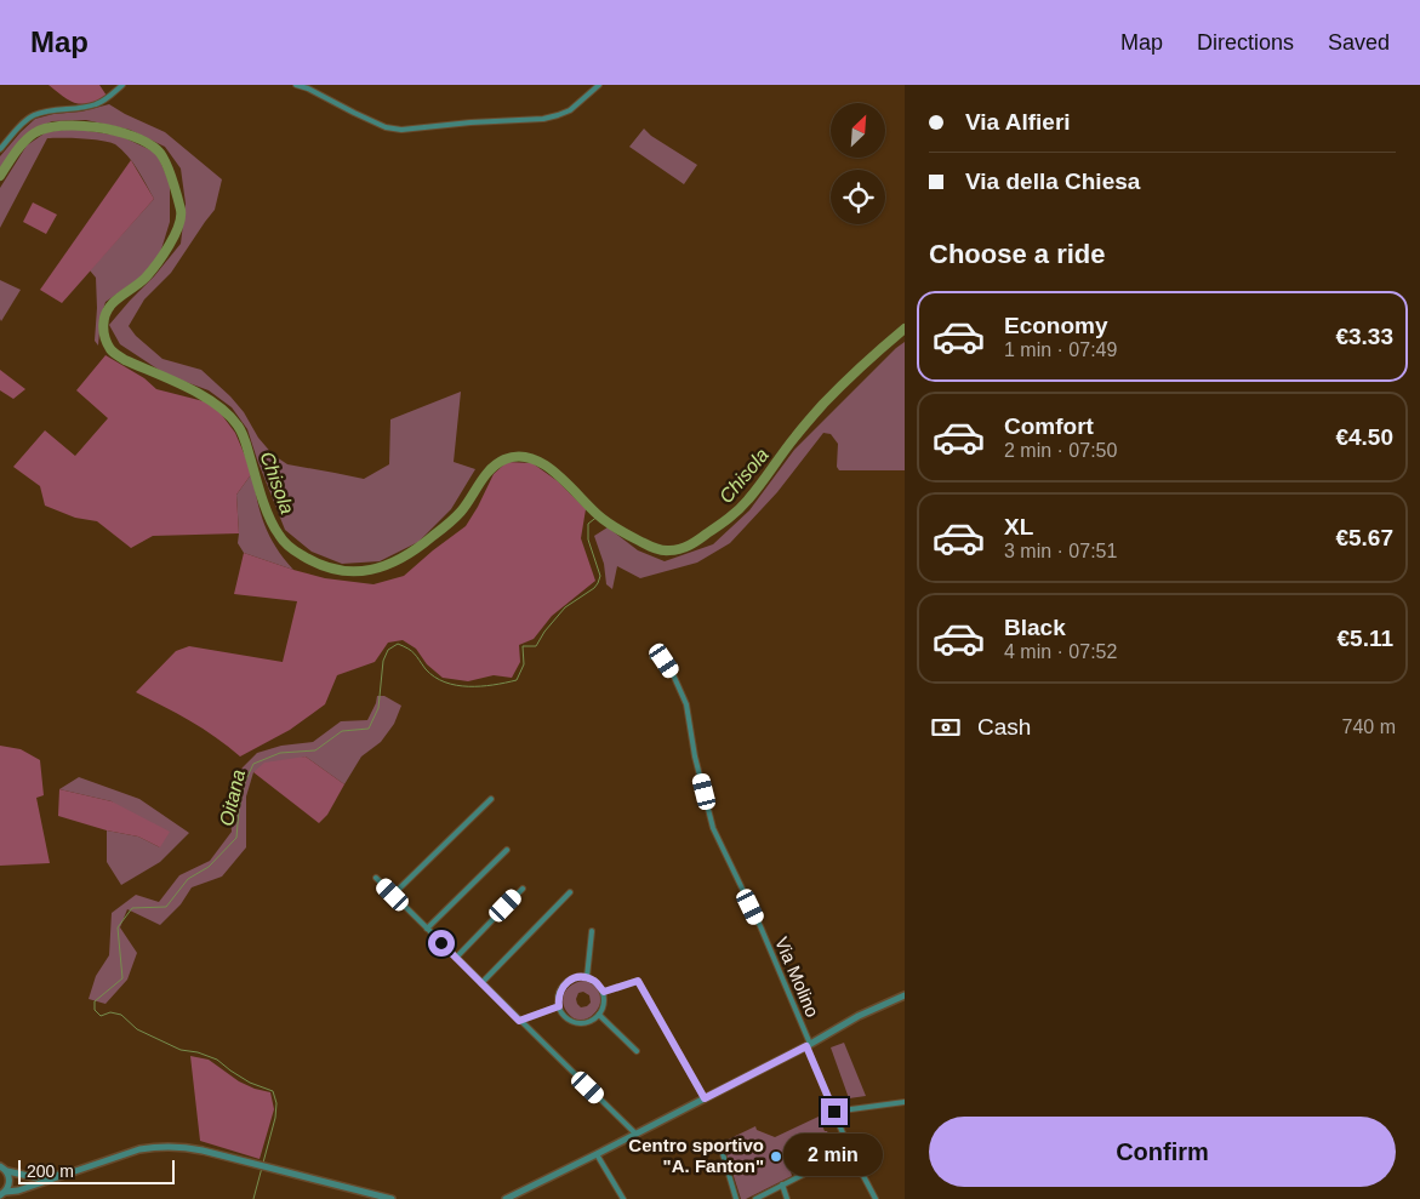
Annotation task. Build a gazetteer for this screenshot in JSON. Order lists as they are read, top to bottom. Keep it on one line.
{"streets":{"street":["Via Molino"]},"water":["Chisola","Oitana"],"places":["Centro sportivo \"A. Fanton\""],"scale_bar":"200 m","north":"top right","page":{"header":"Map","nav":["Map","Directions","Saved"],"banner":["Via Alfieri","Via della Chiesa"],"heading":"Choose a ride","list":[{"name":"Economy","note":"1 min · 07:49","value":"€3.33"},{"name":"Comfort","note":"2 min · 07:50","value":"€4.50"},{"name":"XL","note":"3 min · 07:51","value":"€5.67"},{"name":"Black","note":"4 min · 07:52","value":"€5.11"}],"pay":["Cash","740 m"],"buttons":"Confirm","bubble":"2 min","scale":"200 m"}}
